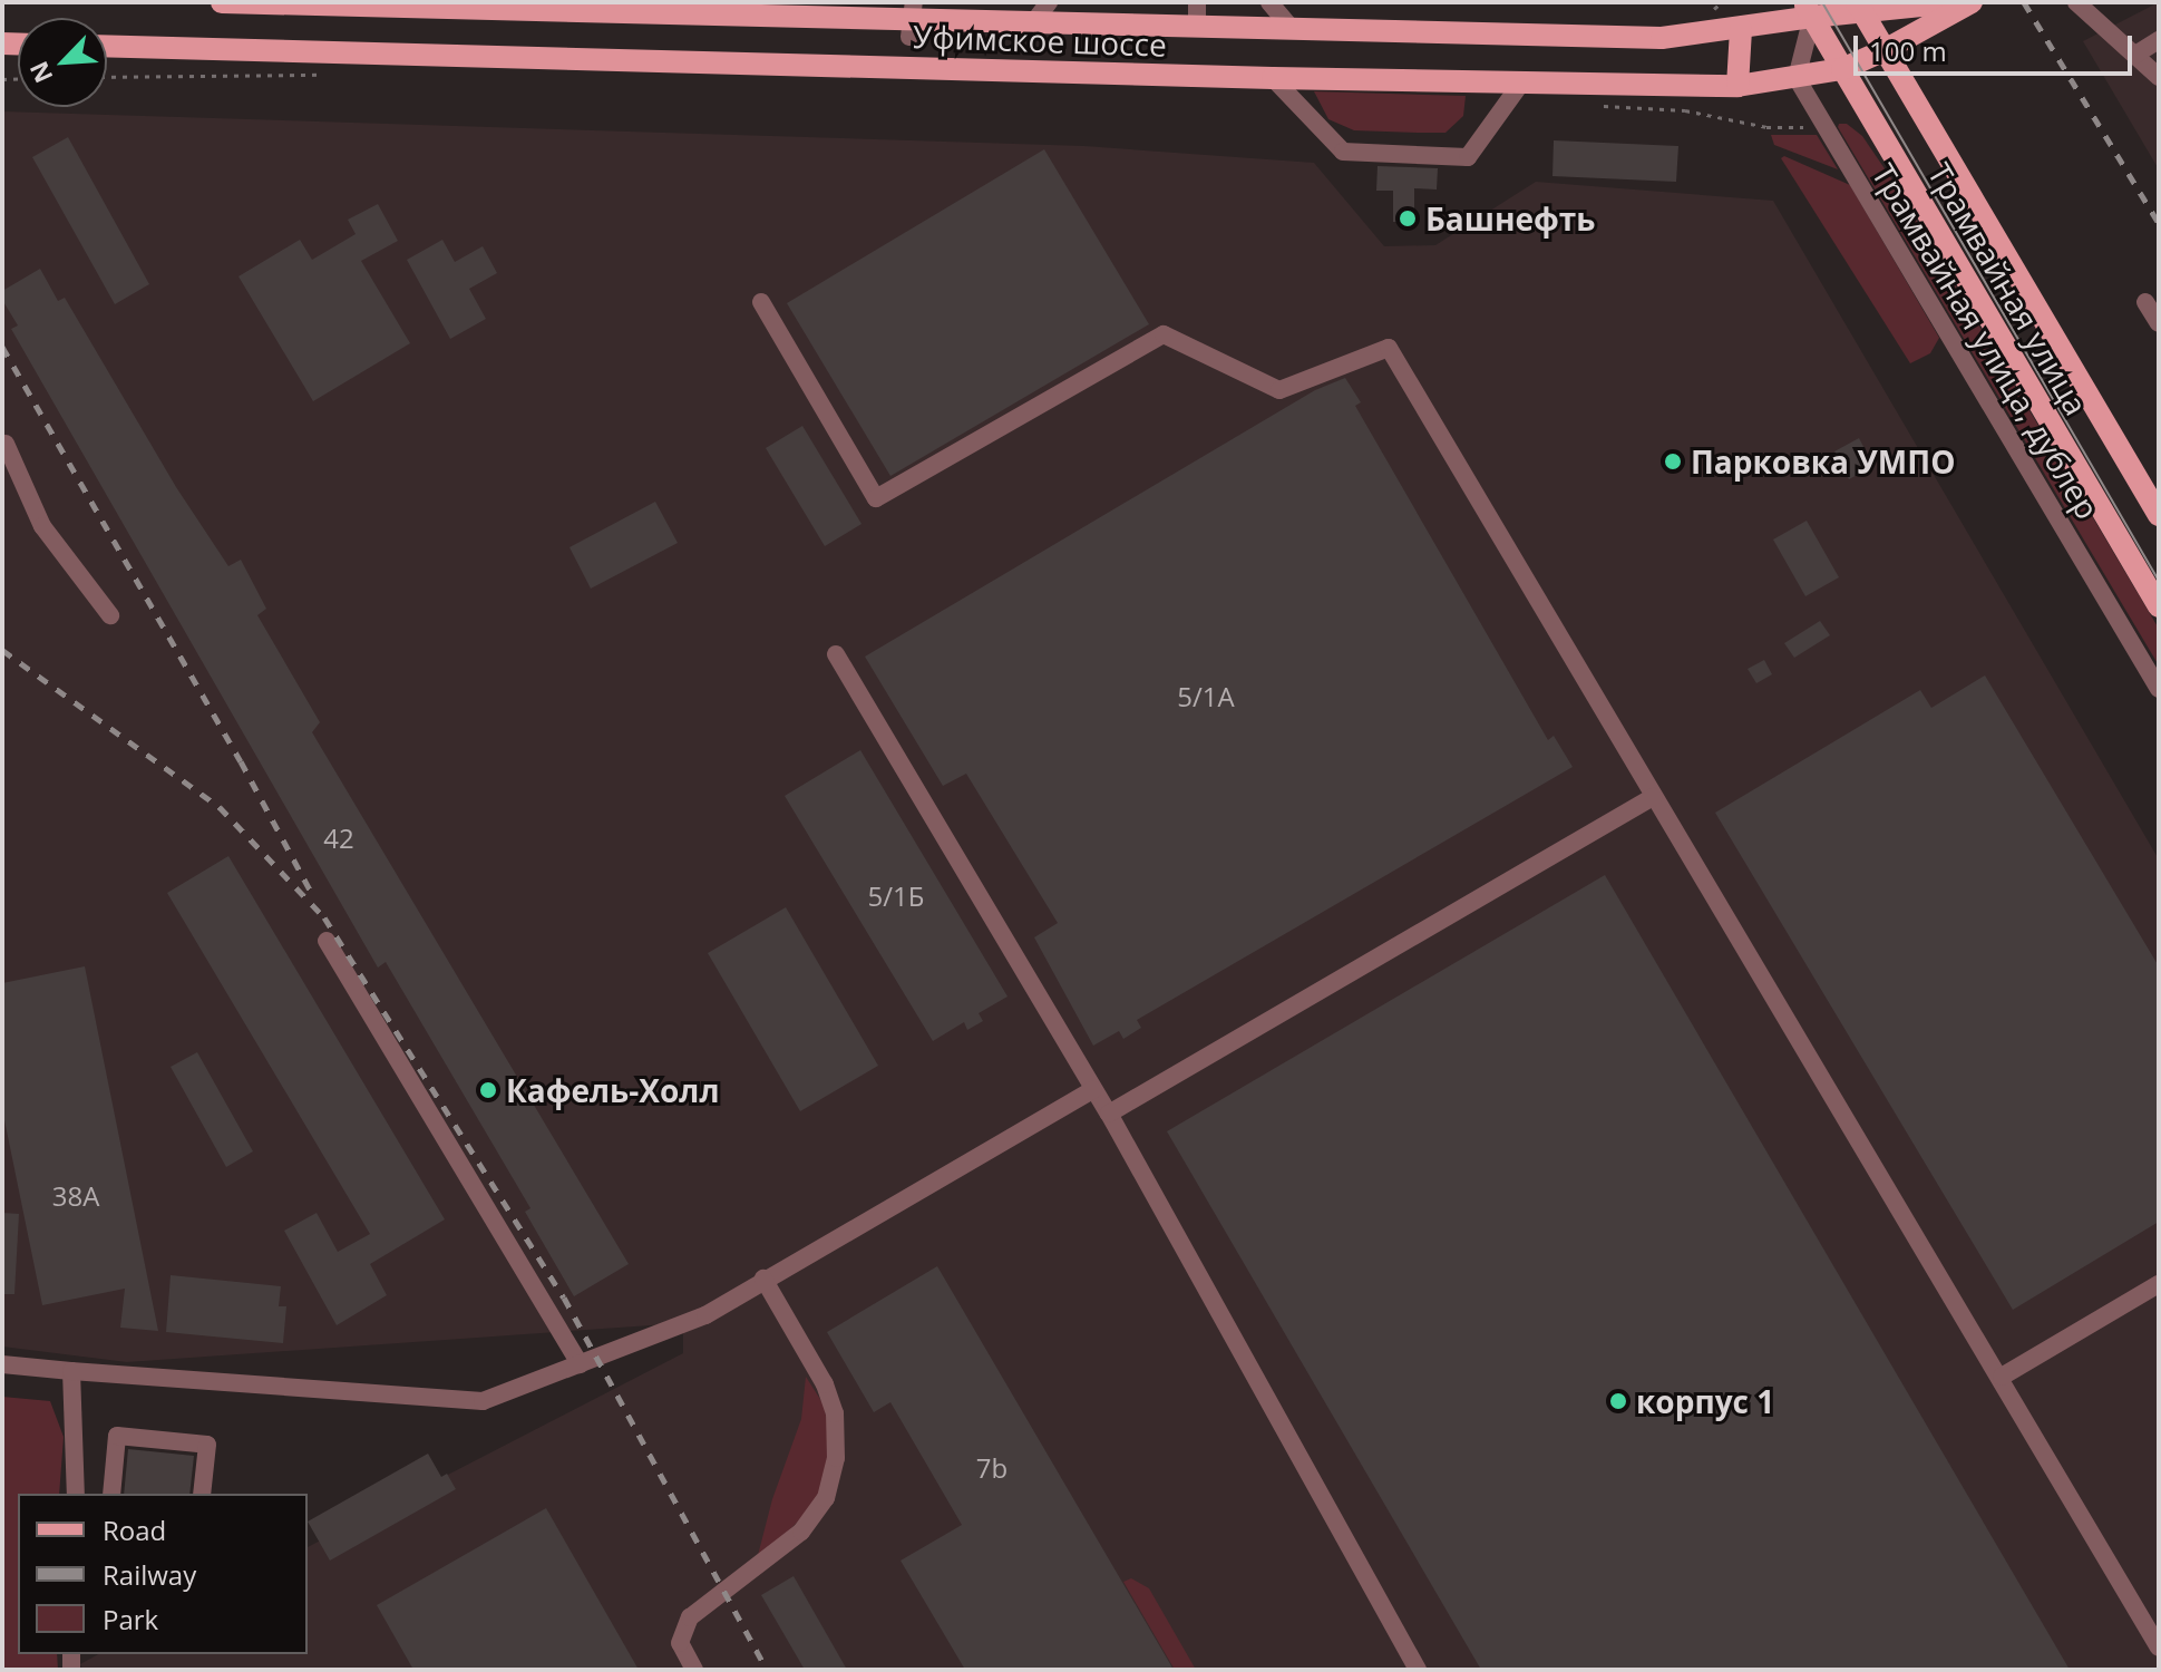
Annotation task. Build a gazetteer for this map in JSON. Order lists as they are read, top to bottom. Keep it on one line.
{"streets":{"main road":["Уфимское шоссе","Трамвайная улица"],"street":["Трамвайная улица, дублер"]},"crossings":[["Уфимское шоссе","Трамвайная улица"],["Уфимское шоссе","Трамвайная улица, дублер"]],"places":["Башнефть","Парковка УМПО","Кафель-Холл","корпус 1"],"house_numbers":["5/1А","42","5/1Б","38А","7b"],"legend":["Road","Railway","Park"],"scale_bar":"100 m","north":"bottom left"}
